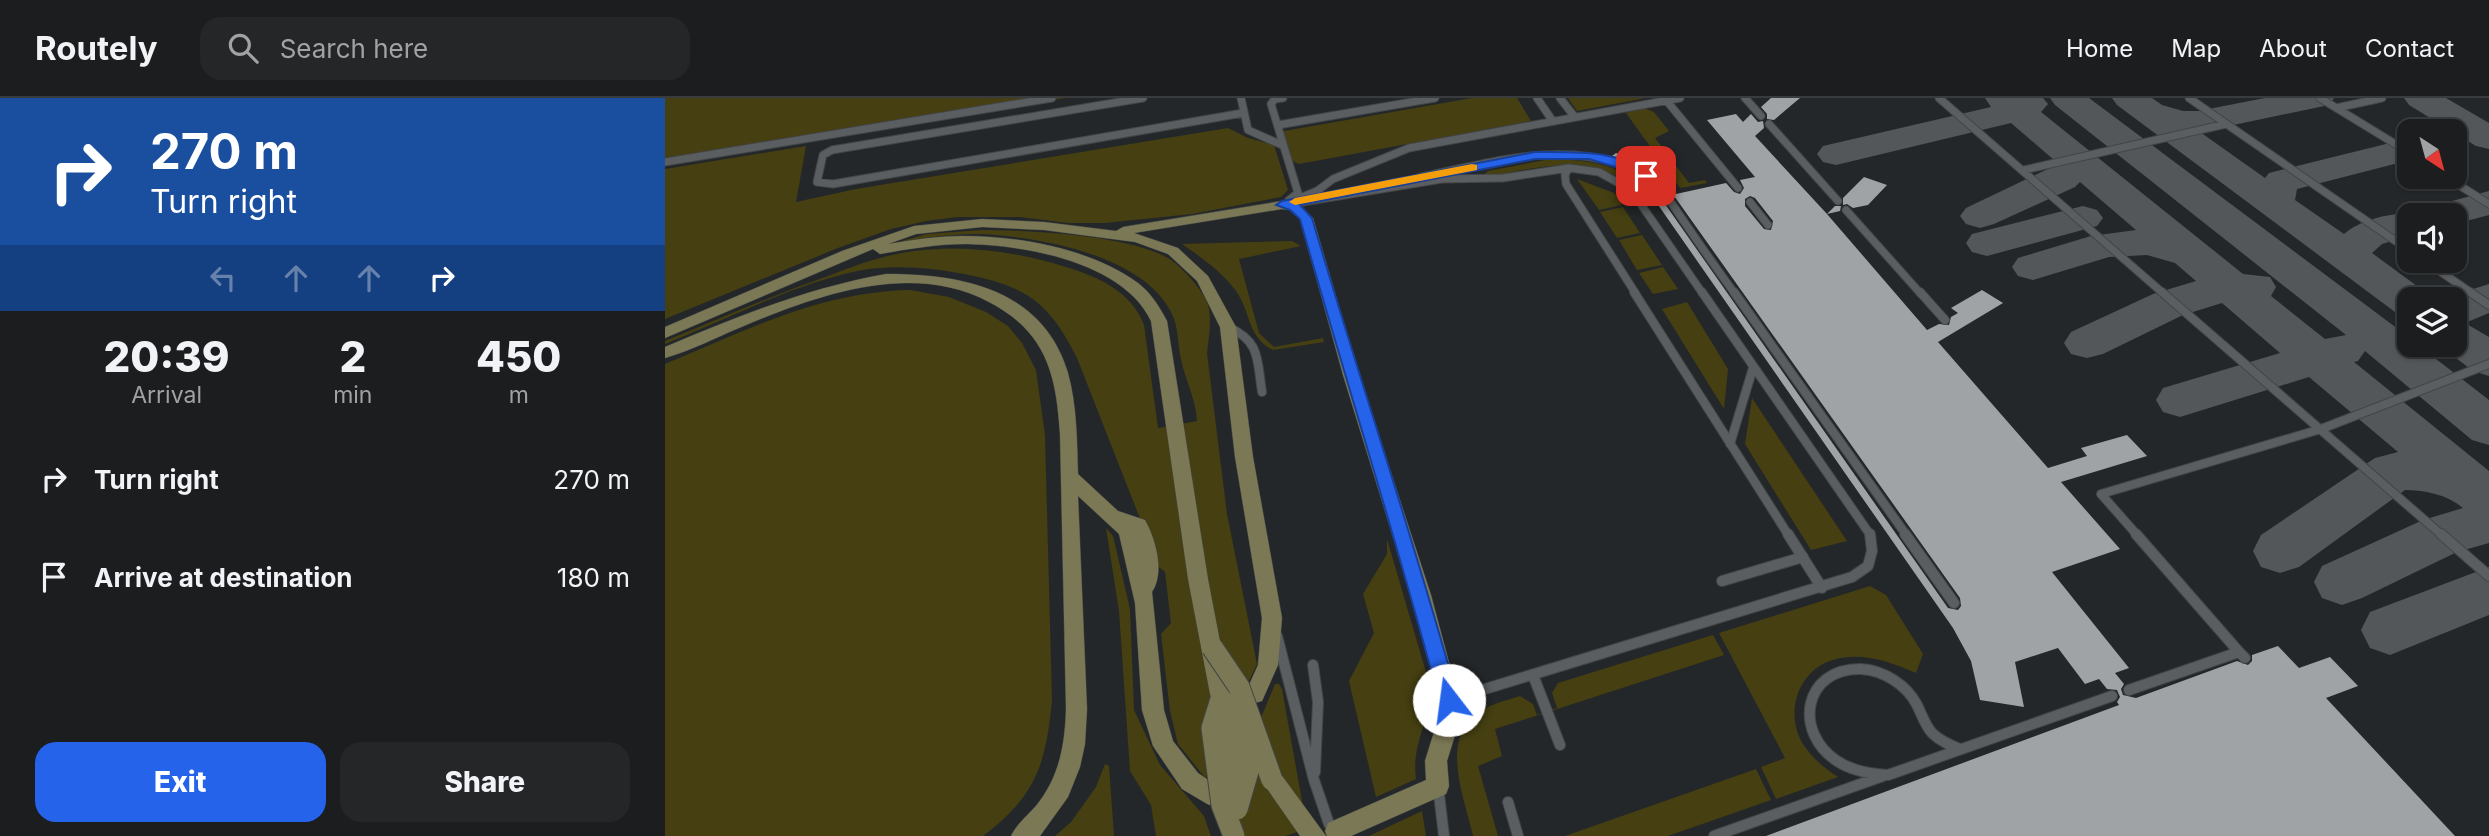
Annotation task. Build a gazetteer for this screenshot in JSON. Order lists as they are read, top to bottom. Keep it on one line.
{"north":"bottom right","page":{"header":"Routely","search":"Search here","nav":["Home","Map","About","Contact"],"turn":["270 m","Turn right"],"eta":["20:39","Arrival","2","min","450","m"],"list":[{"name":"Turn right","value":"270 m"},{"name":"Arrive at destination","value":"180 m"}],"buttons":["Exit","Share"]}}
